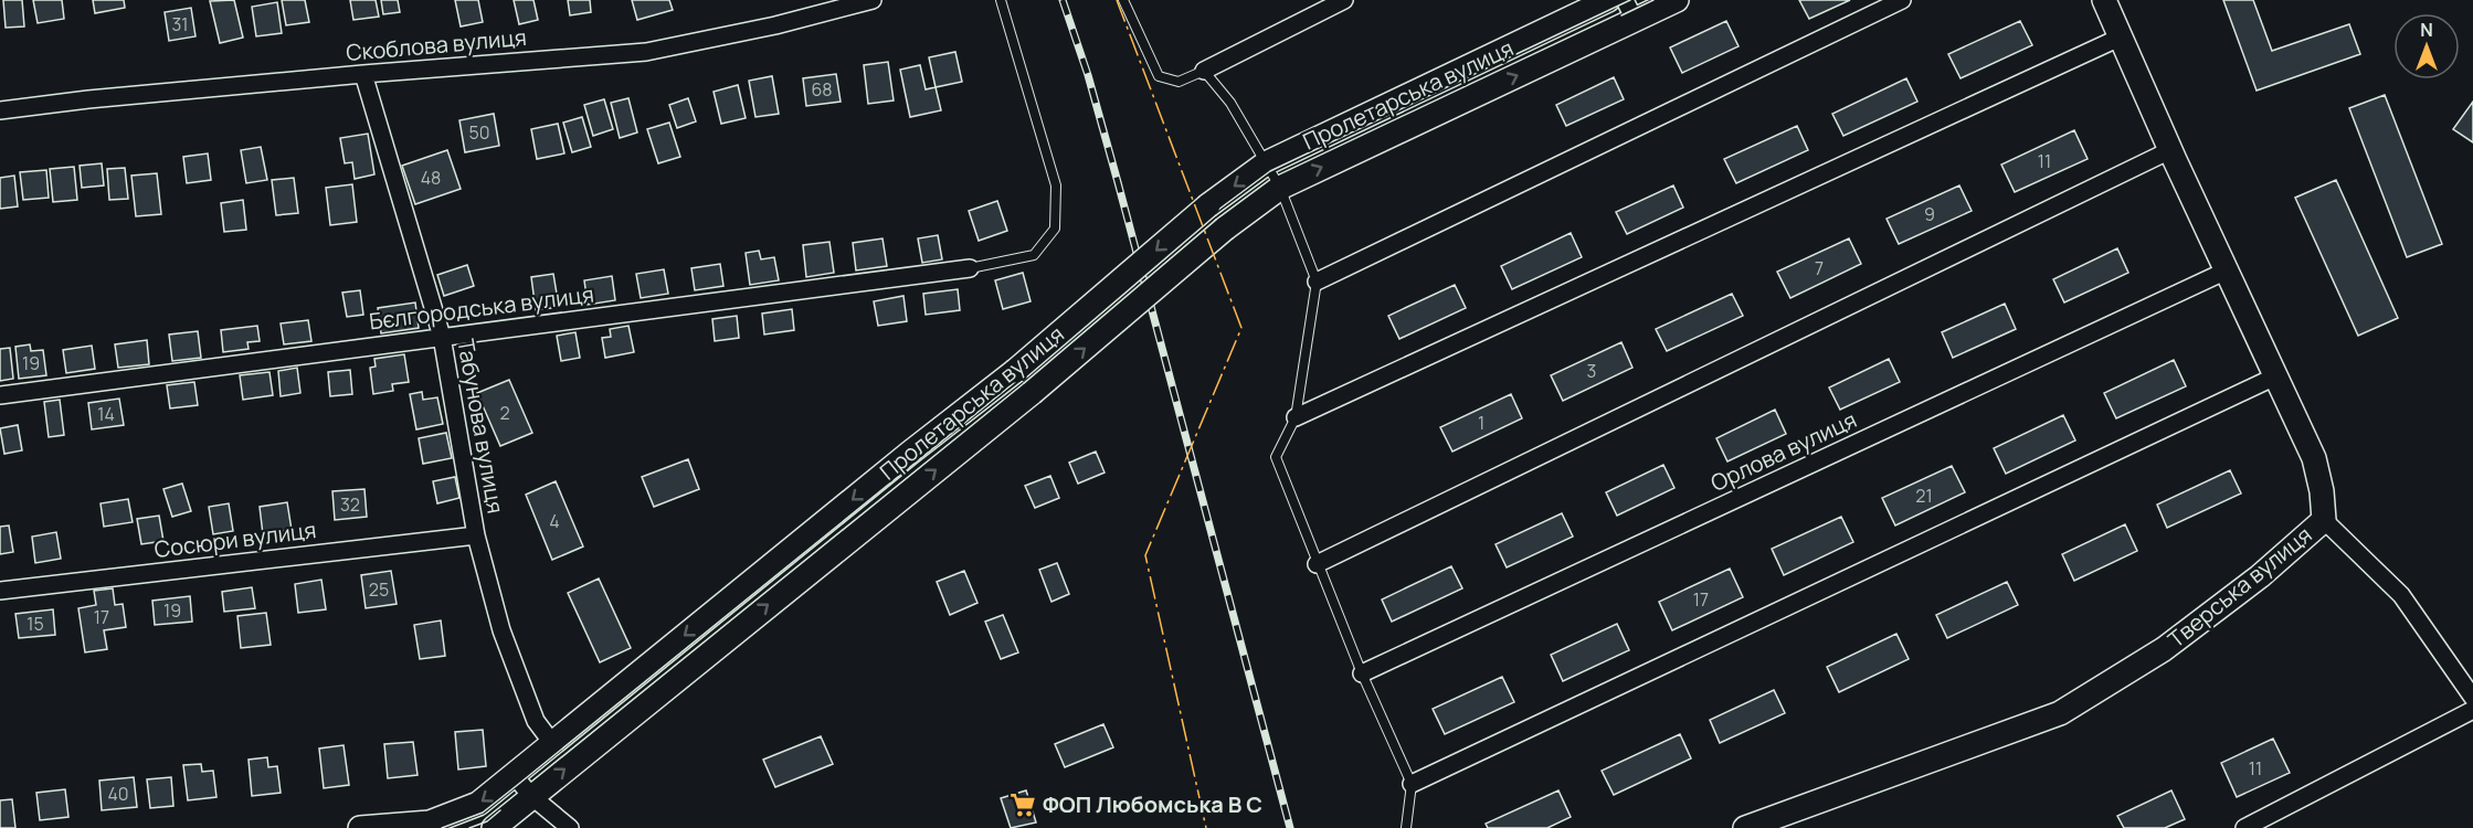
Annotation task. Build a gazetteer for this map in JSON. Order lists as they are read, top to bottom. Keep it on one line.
{"streets":{"main road":["Пролетарська вулиця","Тверська вулиця"],"street":["Скоблова вулиця","Бєлгородська вулиця","Табунова вулиця","Орлова вулиця","Сосюри вулиця"]},"crossings":[["Скоблова вулиця","Табунова вулиця"],["Пролетарська вулиця","Табунова вулиця"],["Бєлгородська вулиця","Табунова вулиця"],["Табунова вулиця","Сосюри вулиця"],["Орлова вулиця","Тверська вулиця"]],"places":{"supermarket":["ФОП Любомська В С"]},"house_numbers":["31","68","50","11","48","9","7","19","3","2","14","1","21","32","4","25","17","19","17","15","11","40"],"north":"top"}
